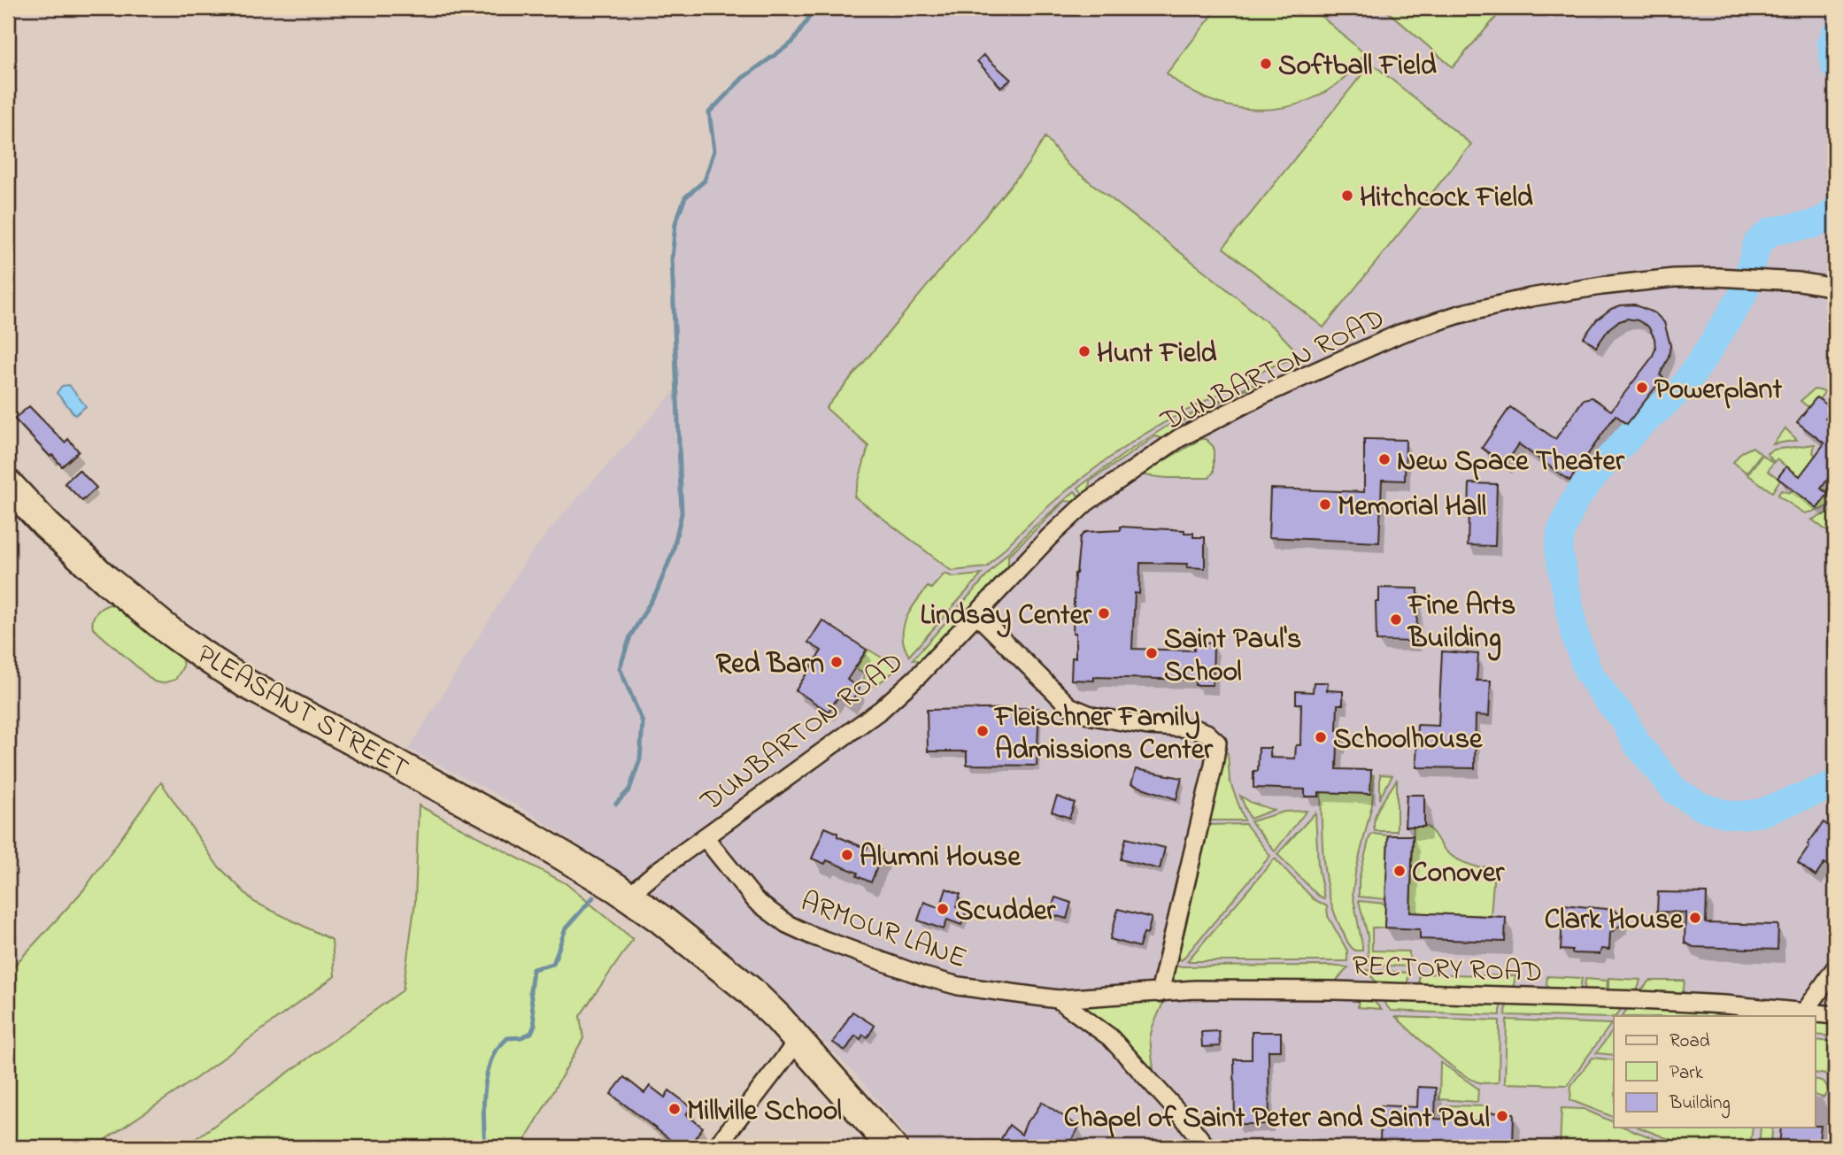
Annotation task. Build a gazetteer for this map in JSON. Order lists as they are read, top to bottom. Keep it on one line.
{"streets":{"main road":["PLEASANT STREET"],"street":["DUNBARTON ROAD","ARMOUR LANE","RECTORY ROAD"]},"crossings":[["DUNBARTON ROAD","PLEASANT STREET"],["DUNBARTON ROAD","ARMOUR LANE"],["ARMOUR LANE","RECTORY ROAD"]],"places":["Softball Field","Hitchcock Field","Hunt Field","Powerplant","New Space Theater","Memorial Hall","Lindsay Center","Fine Arts Building","Saint Paul's School","Red Barn","Fleischner Family Admissions Center","Schoolhouse","Alumni House","Conover","Scudder","Clark House","Millville School","Chapel of Saint Peter and Saint Paul"],"legend":["Road","Park","Building"]}
